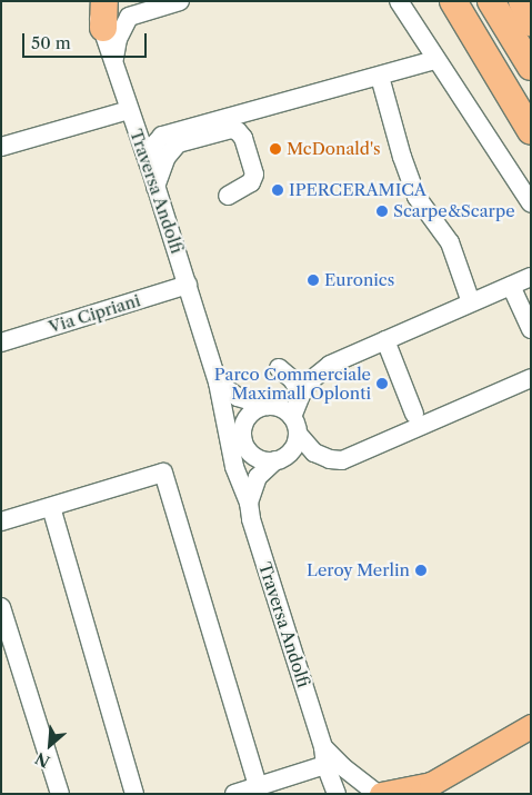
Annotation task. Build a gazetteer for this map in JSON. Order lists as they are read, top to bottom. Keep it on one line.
{"streets":{"street":["Traversa Andolfi","Via Cipriani"]},"crossings":[["Traversa Andolfi","Via Cipriani"]],"places":["McDonald's","IPERCERAMICA","Scarpe&Scarpe","Euronics","Parco Commerciale Maximall Oplonti","Leroy Merlin"],"scale_bar":"50 m","north":"bottom left"}
